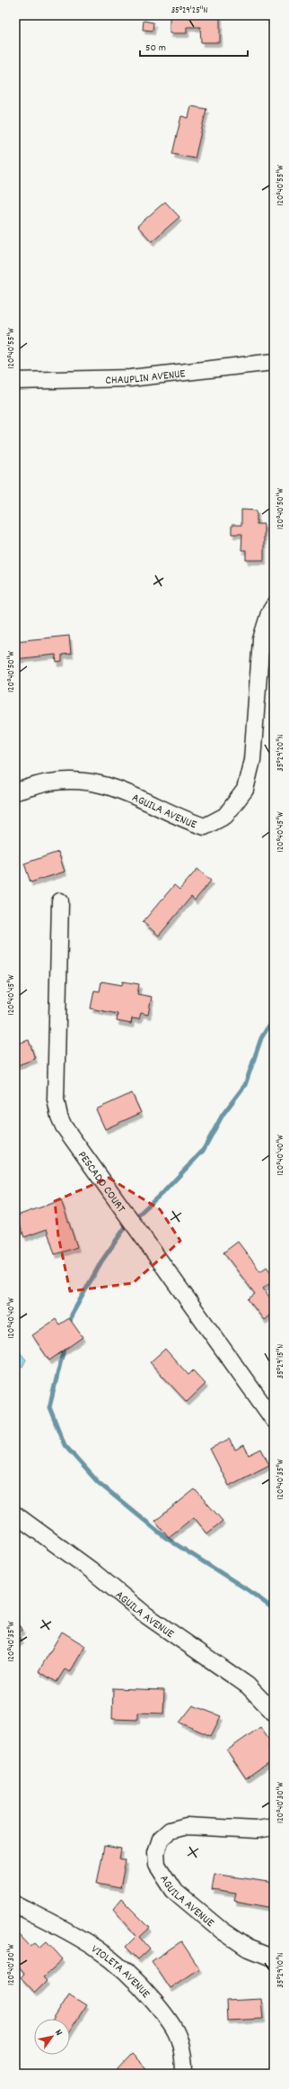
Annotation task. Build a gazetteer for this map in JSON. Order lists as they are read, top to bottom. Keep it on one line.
{"streets":{"street":["CHAUPLIN AVENUE","AGUILA AVENUE","PESCADO COURT","VIOLETA AVENUE"]},"scale_bar":"50 m","north":"top right","coordinates":["35°29'25\"N","120°40'55\"W","120°40'50\"W","35°29'20\"N","120°40'45\"W","120°40'40\"W","35°29'15\"N","120°40'35\"W","120°40'30\"W","35°29'10\"N"]}
